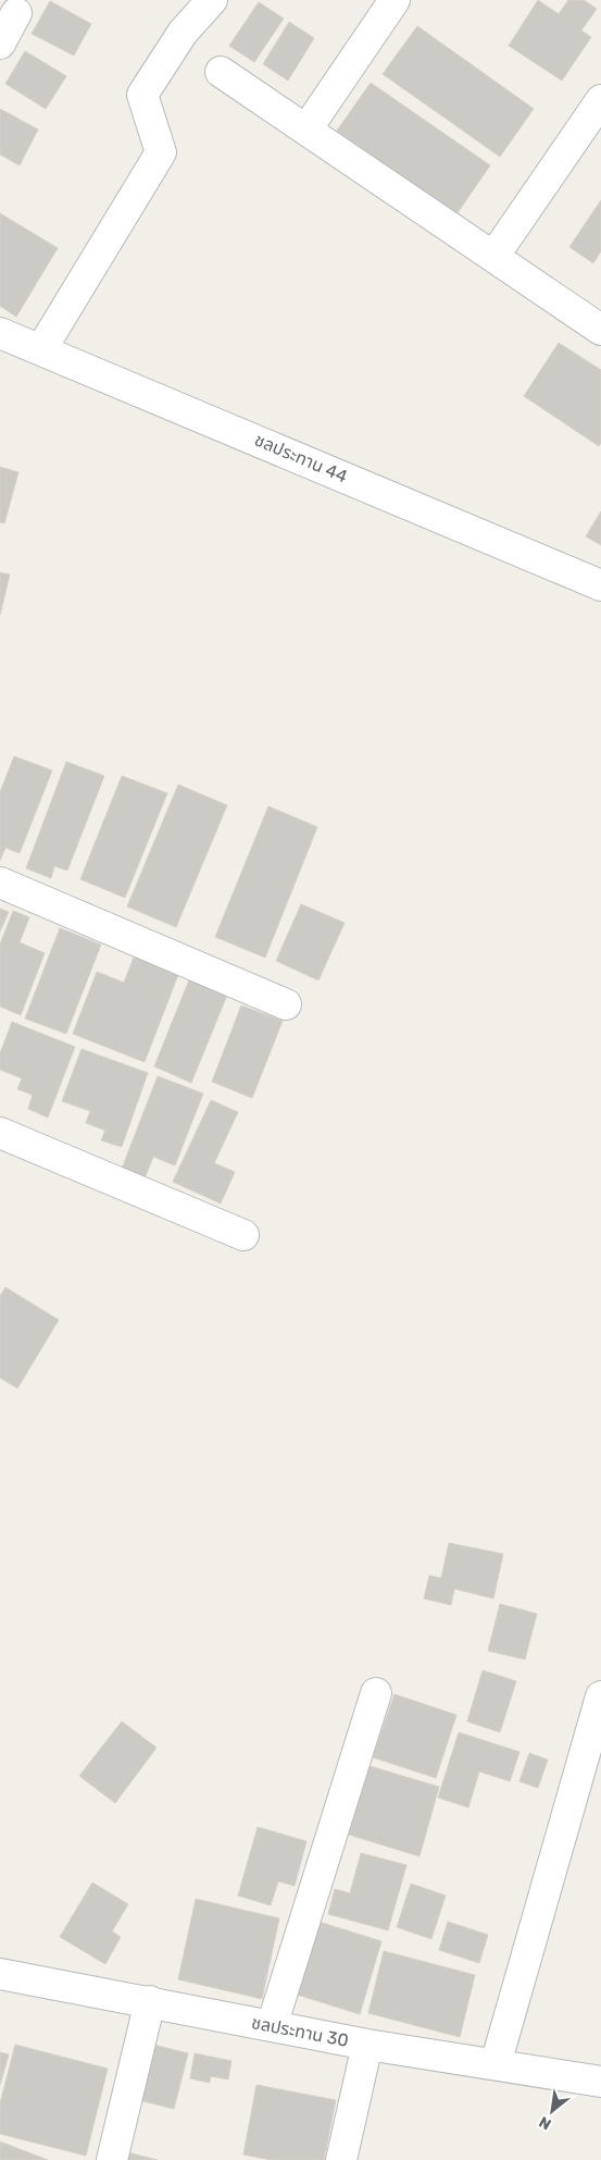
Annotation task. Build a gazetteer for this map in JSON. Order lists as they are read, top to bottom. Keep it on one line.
{"streets":{"street":["ชลประทาน 44","ชลประทาน 30"]},"north":"bottom left"}
